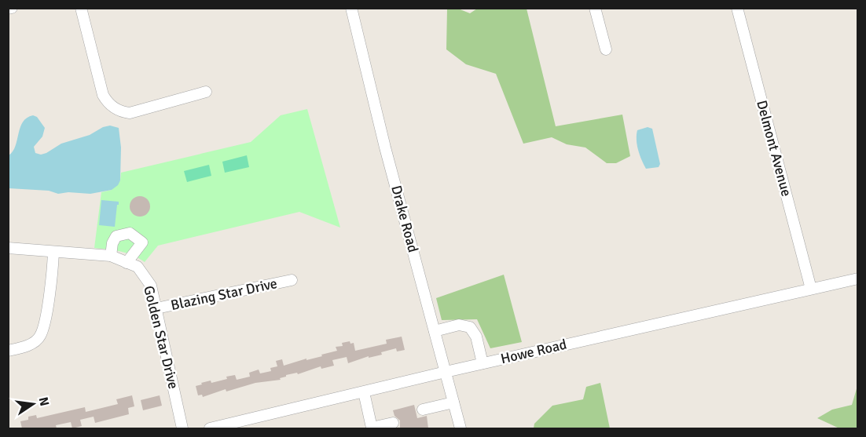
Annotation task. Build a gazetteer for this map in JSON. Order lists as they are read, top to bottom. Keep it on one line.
{"streets":{"street":["Delmont Avenue","Drake Road","Blazing Star Drive","Golden Star Drive","Howe Road"]},"crossings":[["Delmont Avenue","Howe Road"],["Drake Road","Howe Road"],["Blazing Star Drive","Golden Star Drive"]],"north":"right"}
